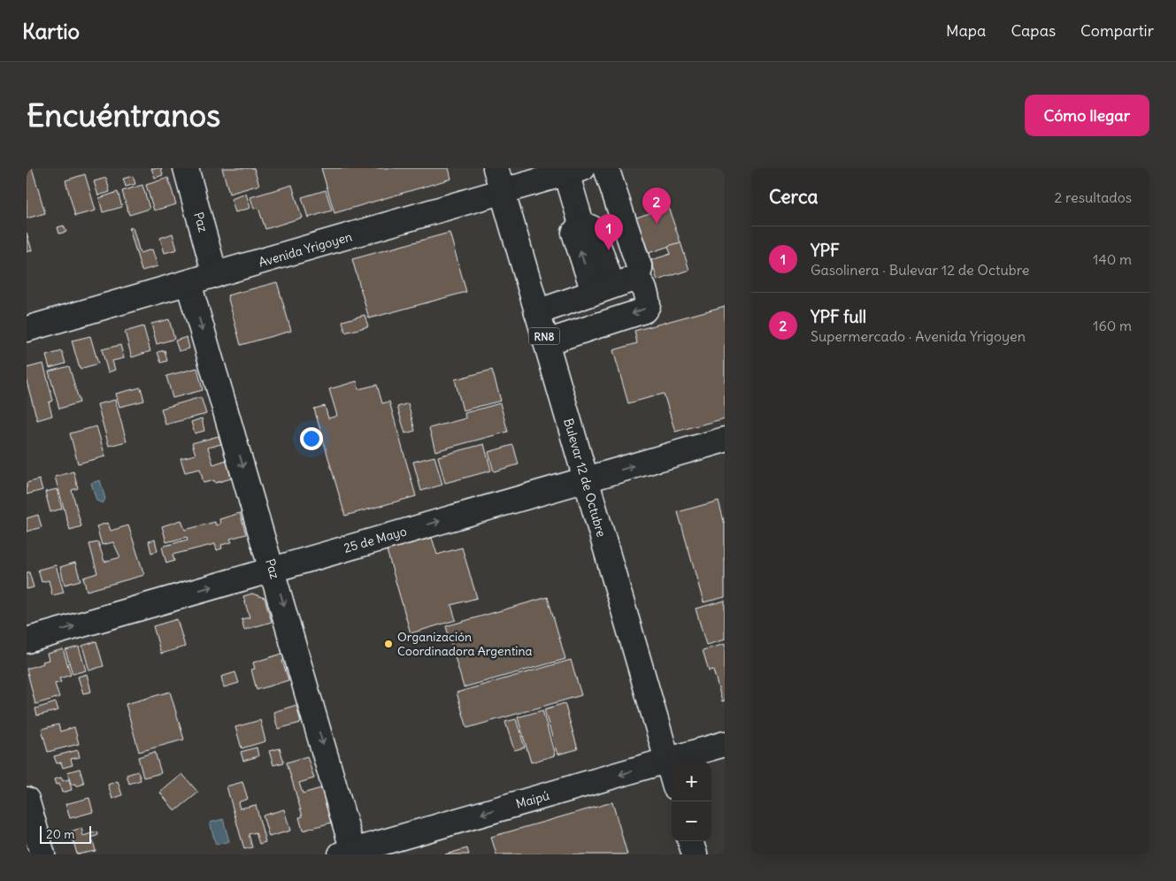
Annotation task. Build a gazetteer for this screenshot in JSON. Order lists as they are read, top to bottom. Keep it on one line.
{"streets":{"main road":["Paz","Avenida Yrigoyen","RN8","Bulevar 12 de Octubre","25 de Mayo","Maipú"]},"crossings":[["Paz","Avenida Yrigoyen"],["Paz","25 de Mayo"],["Paz","Maipú"],["Avenida Yrigoyen","Bulevar 12 de Octubre"],["Bulevar 12 de Octubre","25 de Mayo"],["Bulevar 12 de Octubre","Maipú"]],"one_way":["Paz","25 de Mayo","Maipú"],"places":["Organización Coordinadora Argentina"],"scale_bar":"20 m","page":{"header":"Kartio","nav":["Mapa","Capas","Compartir"],"buttons":"Cómo llegar","title":"Encuéntranos","heading":["Cerca","2 resultados"],"pins":["2","1"],"list":[{"mark":"1","name":"YPF","note":"Gasolinera · Bulevar 12 de Octubre","value":"140 m"},{"mark":"2","name":"YPF full","note":"Supermercado · Avenida Yrigoyen","value":"160 m"}],"map_buttons":["+","−"],"scale":"20 m"}}
